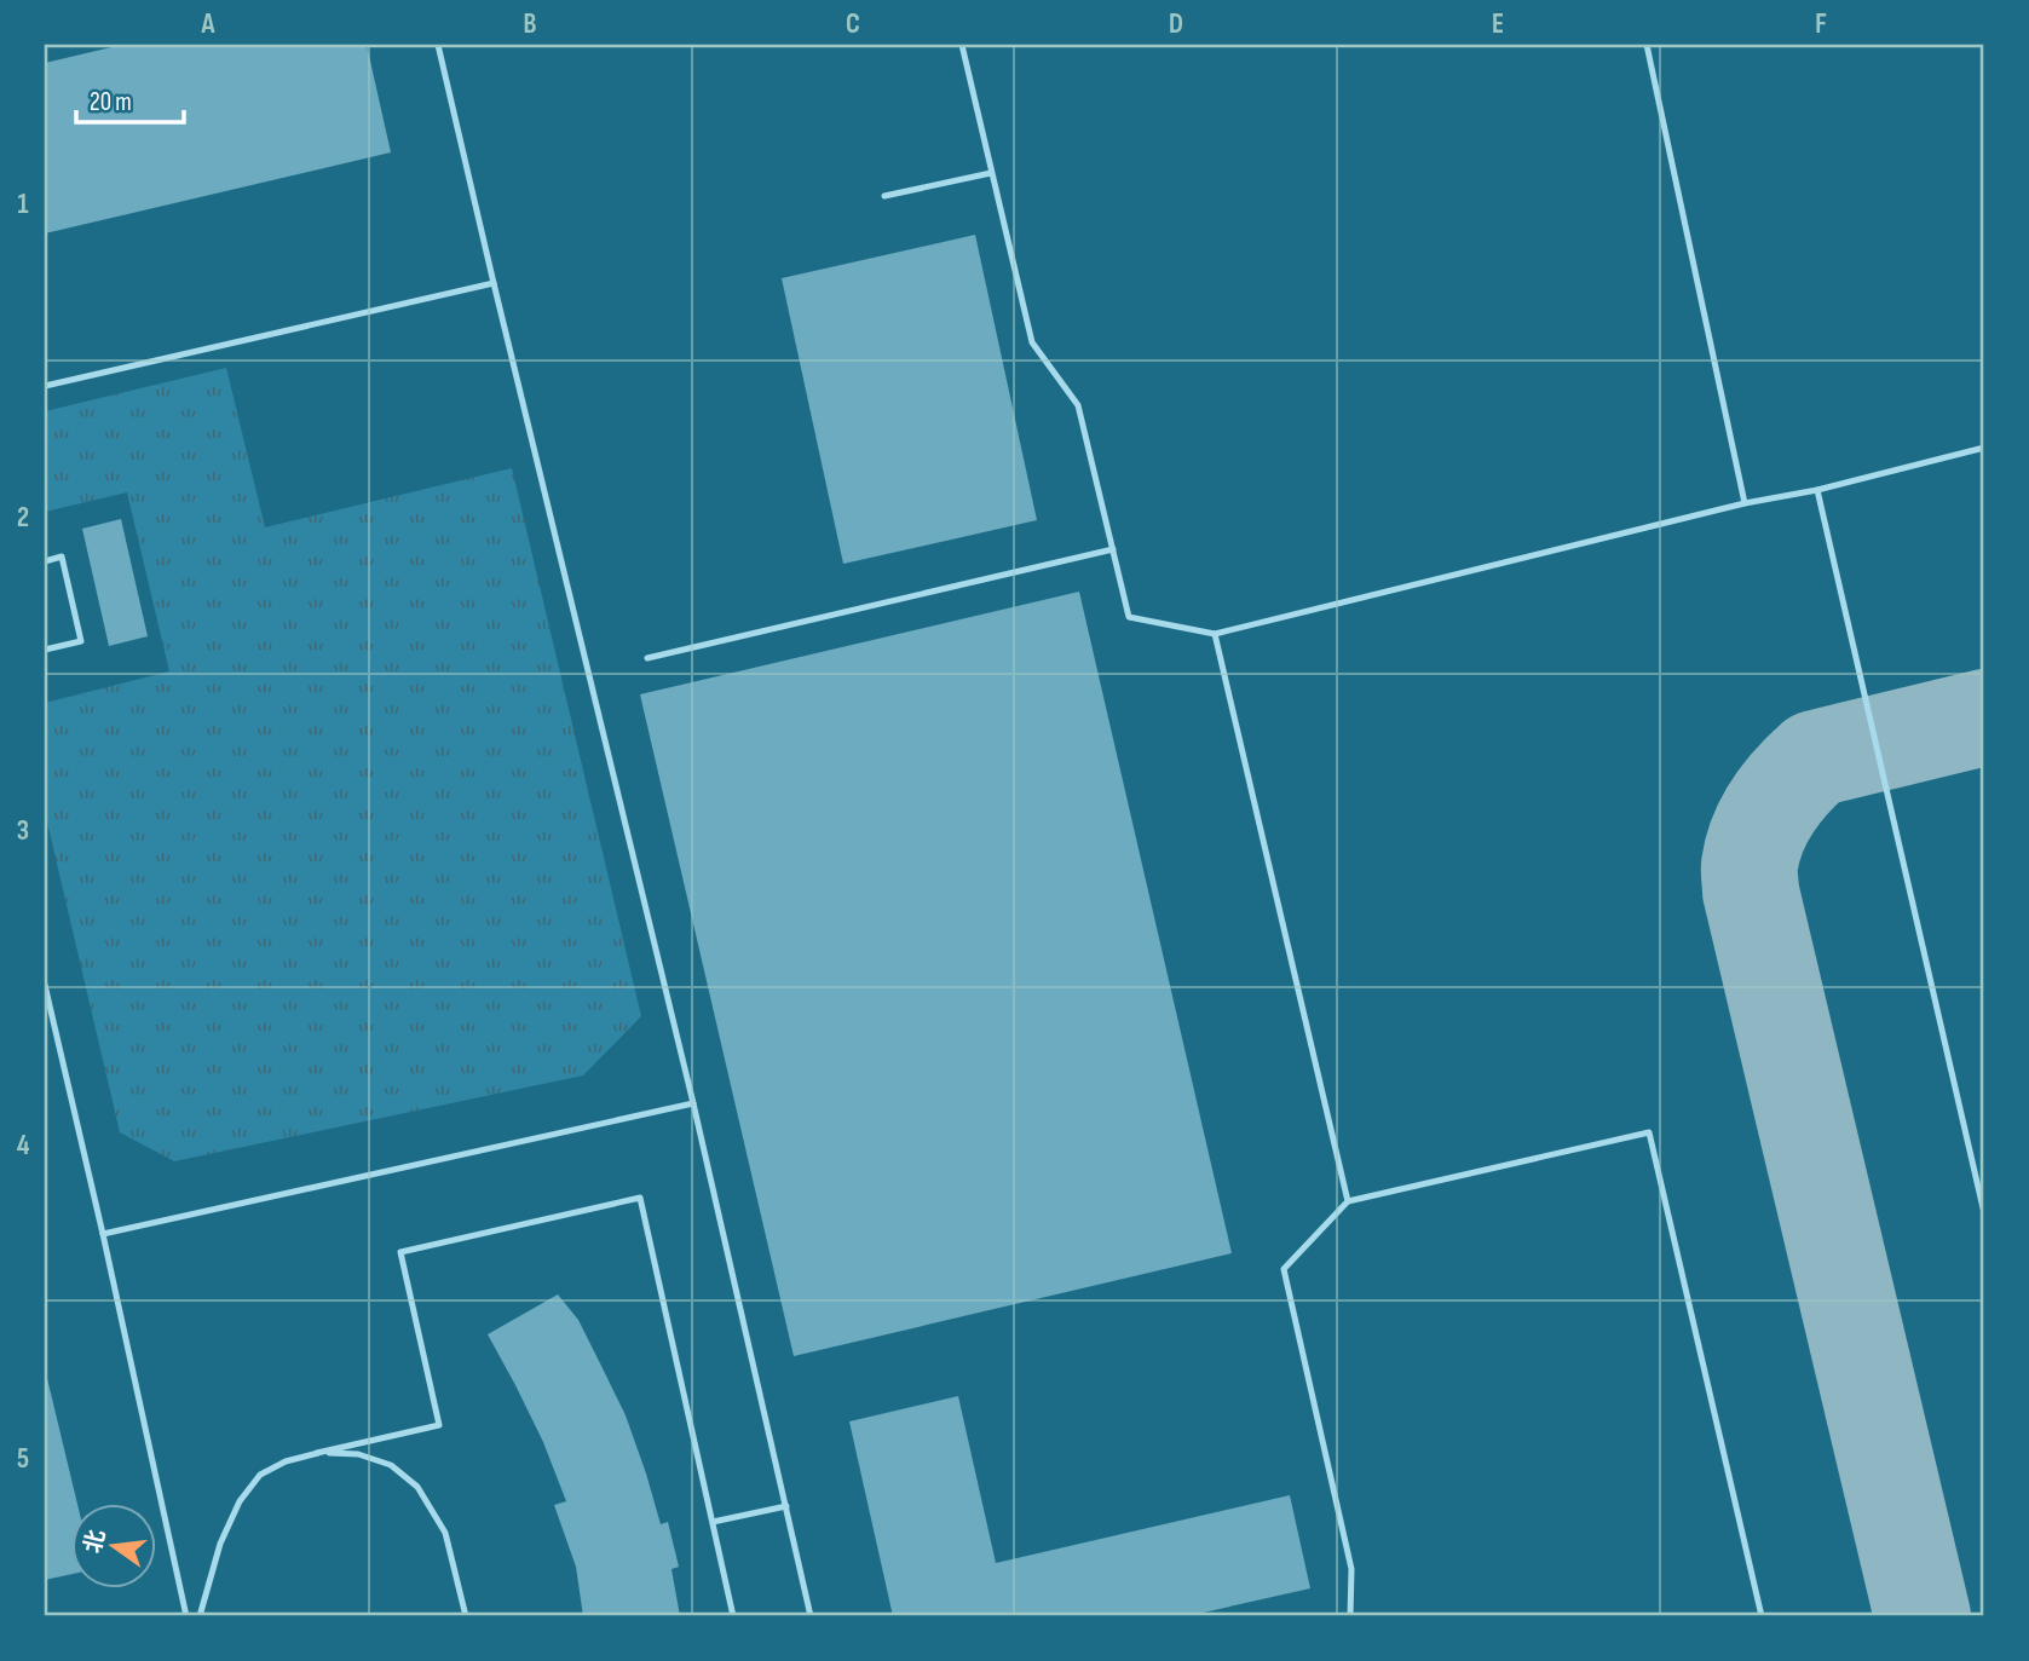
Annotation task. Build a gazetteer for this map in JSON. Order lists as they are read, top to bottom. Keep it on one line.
{"scale_bar":"20 m","north":"left","grid":{"columns":["A","B","C","D","E","F"],"rows":["1","2","3","4","5"]}}
